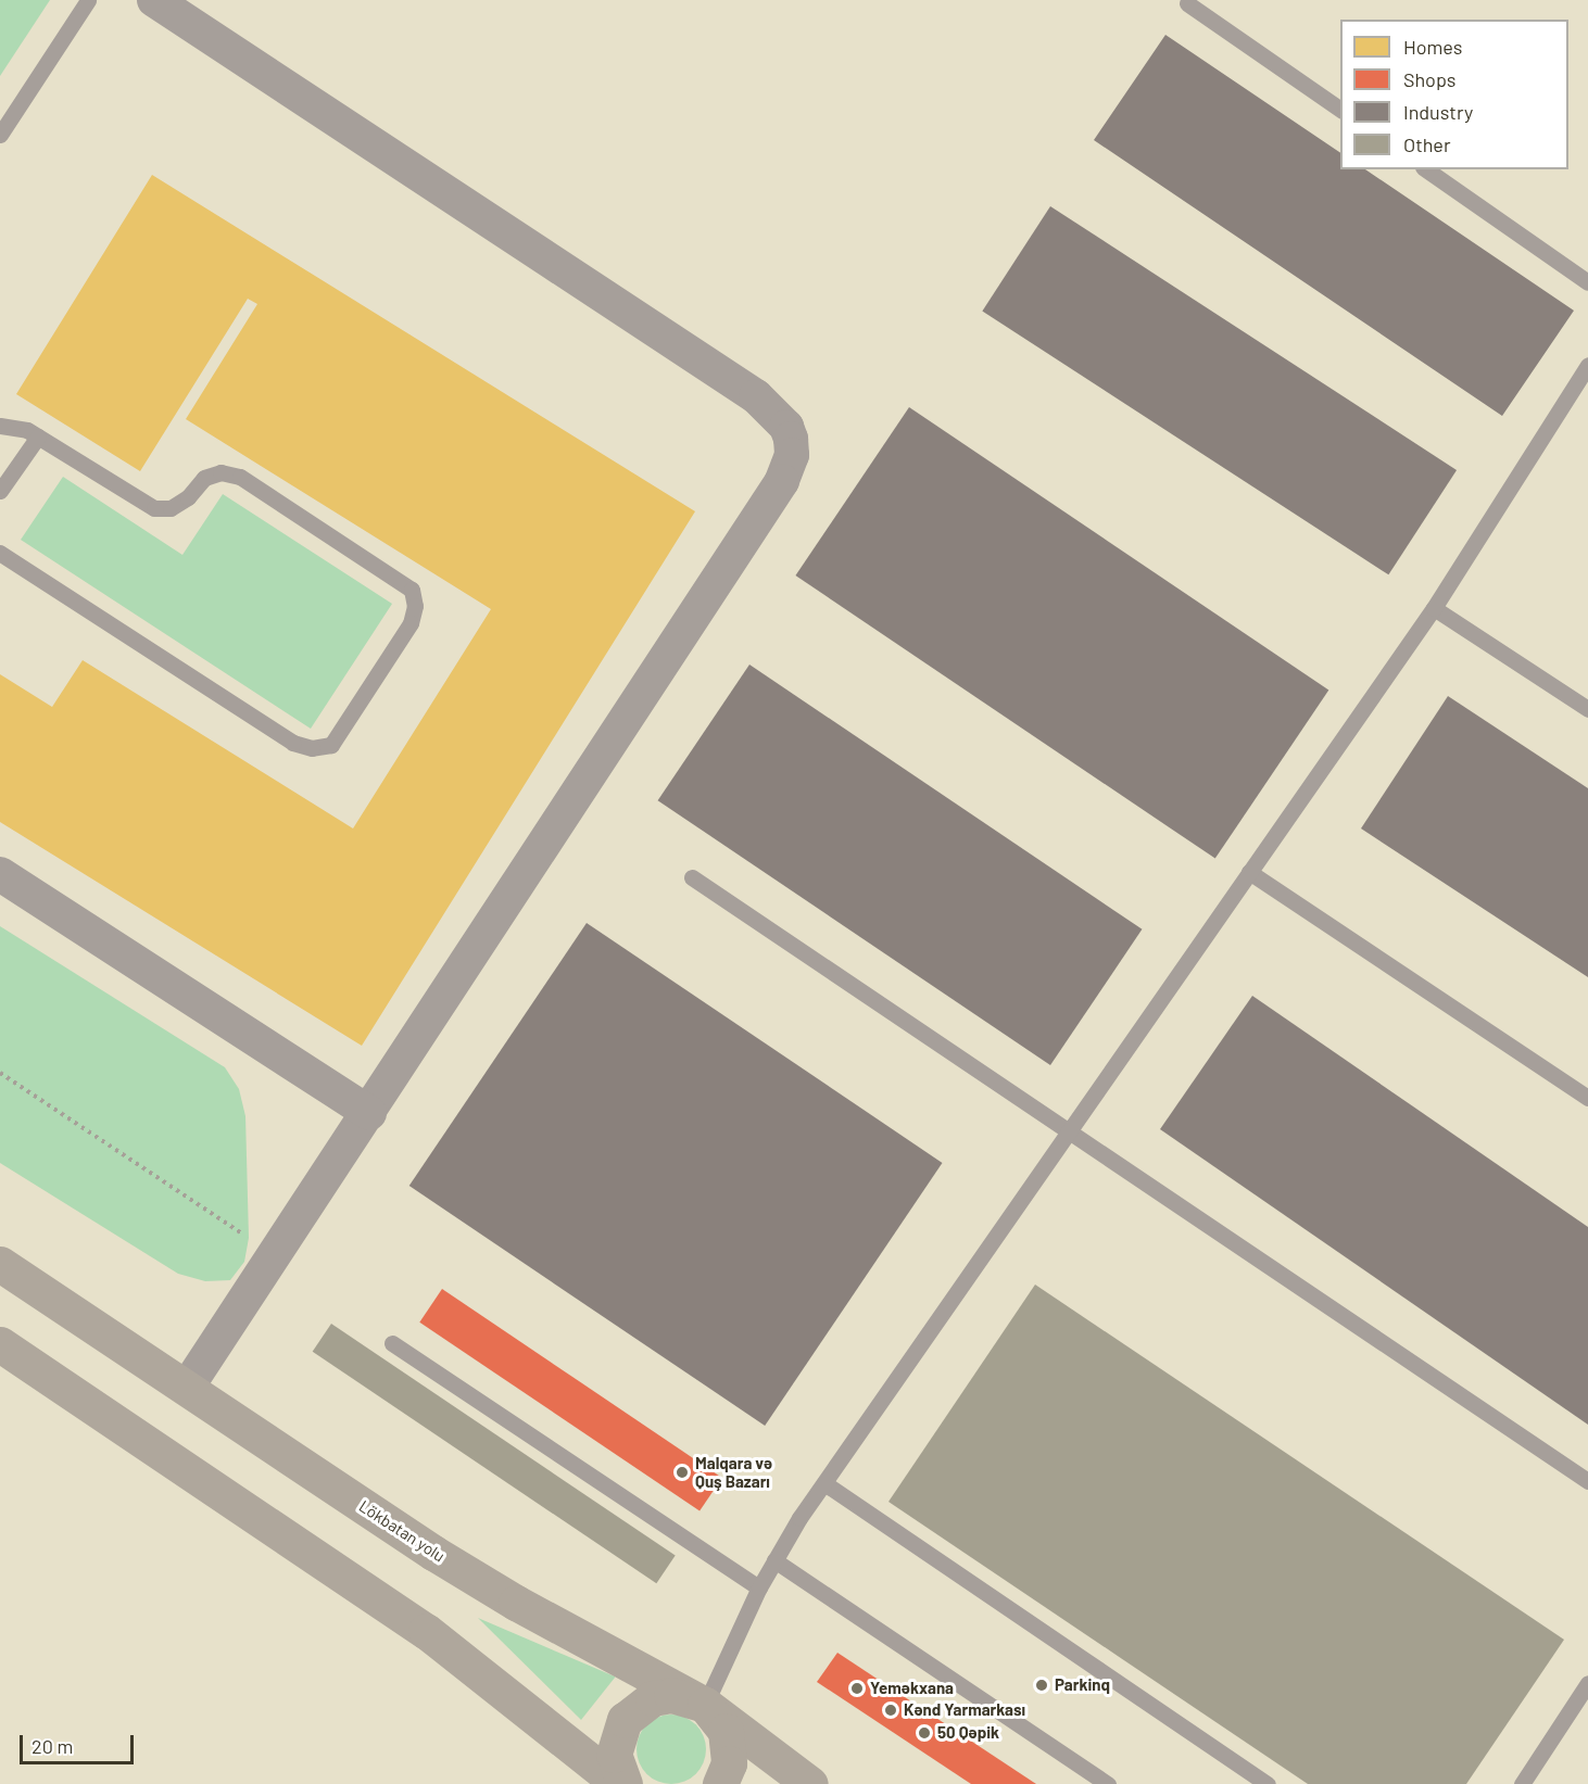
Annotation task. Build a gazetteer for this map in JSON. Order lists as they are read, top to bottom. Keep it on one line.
{"streets":{"main road":["Lökbatan yolu"]},"places":["Malqara və Quş Bazarı","Parkinq","Yeməkxana","Kənd Yarmarkası","50 Qəpik"],"legend":["Homes","Shops","Industry","Other"],"scale_bar":"20 m"}
